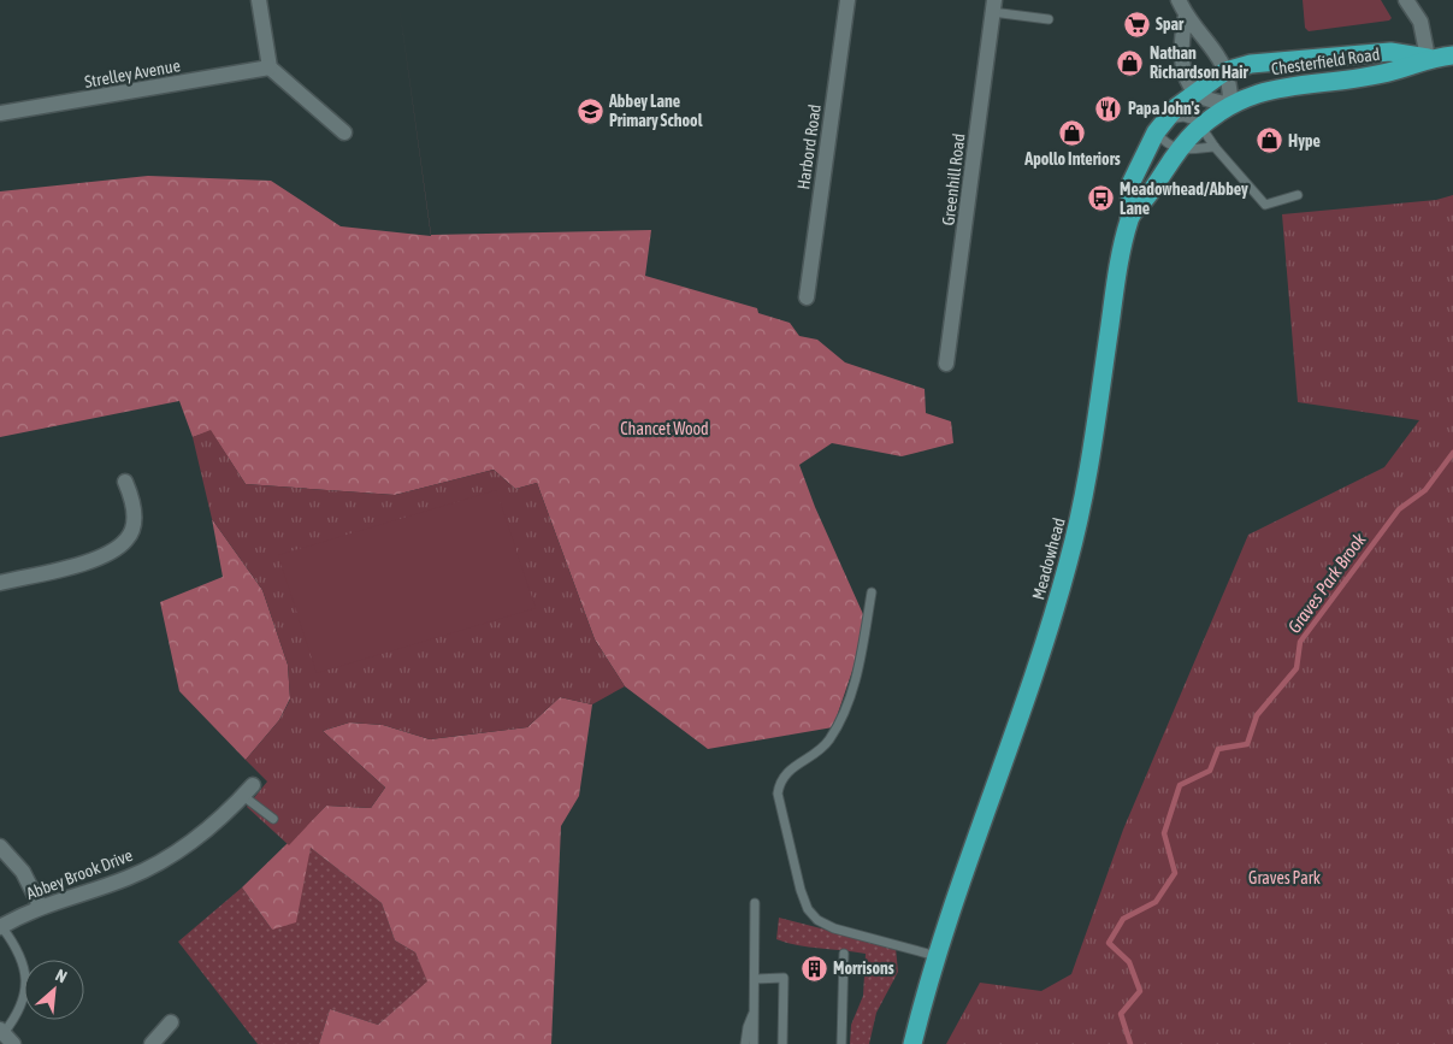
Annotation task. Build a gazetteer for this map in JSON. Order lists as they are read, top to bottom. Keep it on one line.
{"streets":{"highway":["Chesterfield Road","Meadowhead"],"street":["Strelley Avenue","Harbord Road","Greenhill Road","Abbey Brook Drive"]},"crossings":[["Chesterfield Road","Meadowhead"]],"water":["Graves Park Brook"],"parks":["Chancet Wood","Graves Park"],"places":{"supermarket":["Spar"],"shop":["Nathan Richardson Hair","Apollo Interiors","Hype"],"restaurant":["Papa John's"],"school or university":["Abbey Lane Primary School"],"bus stop":["Meadowhead/Abbey Lane"],"building":["Morrisons"]},"north":"top right"}
